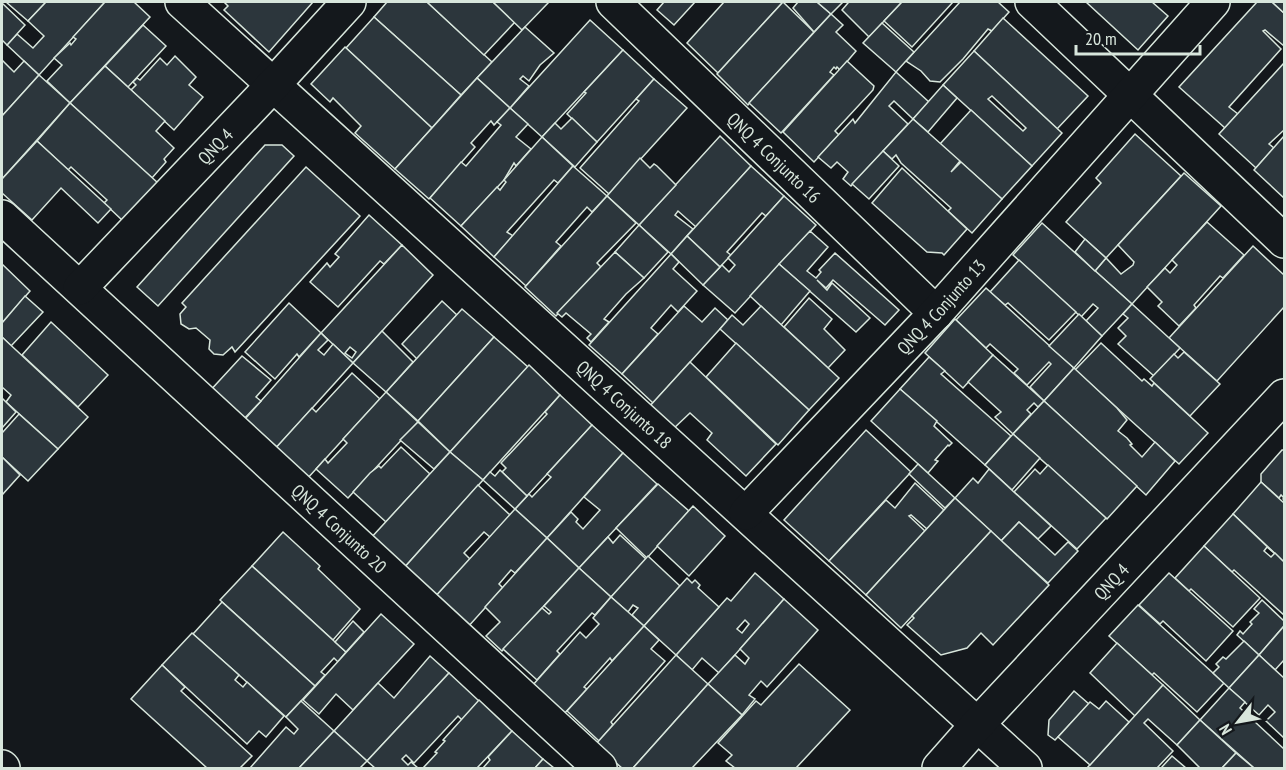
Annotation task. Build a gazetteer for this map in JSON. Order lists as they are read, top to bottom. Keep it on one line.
{"streets":{"street":["QNQ 4","QNQ 4 Conjunto 16","QNQ 4 Conjunto 13","QNQ 4 Conjunto 18","QNQ 4 Conjunto 20"]},"crossings":[["QNQ 4","QNQ 4 Conjunto 18"],["QNQ 4","QNQ 4 Conjunto 20"],["QNQ 4 Conjunto 16","QNQ 4 Conjunto 13"],["QNQ 4 Conjunto 13","QNQ 4 Conjunto 18"]],"scale_bar":"20 m","north":"bottom left"}
